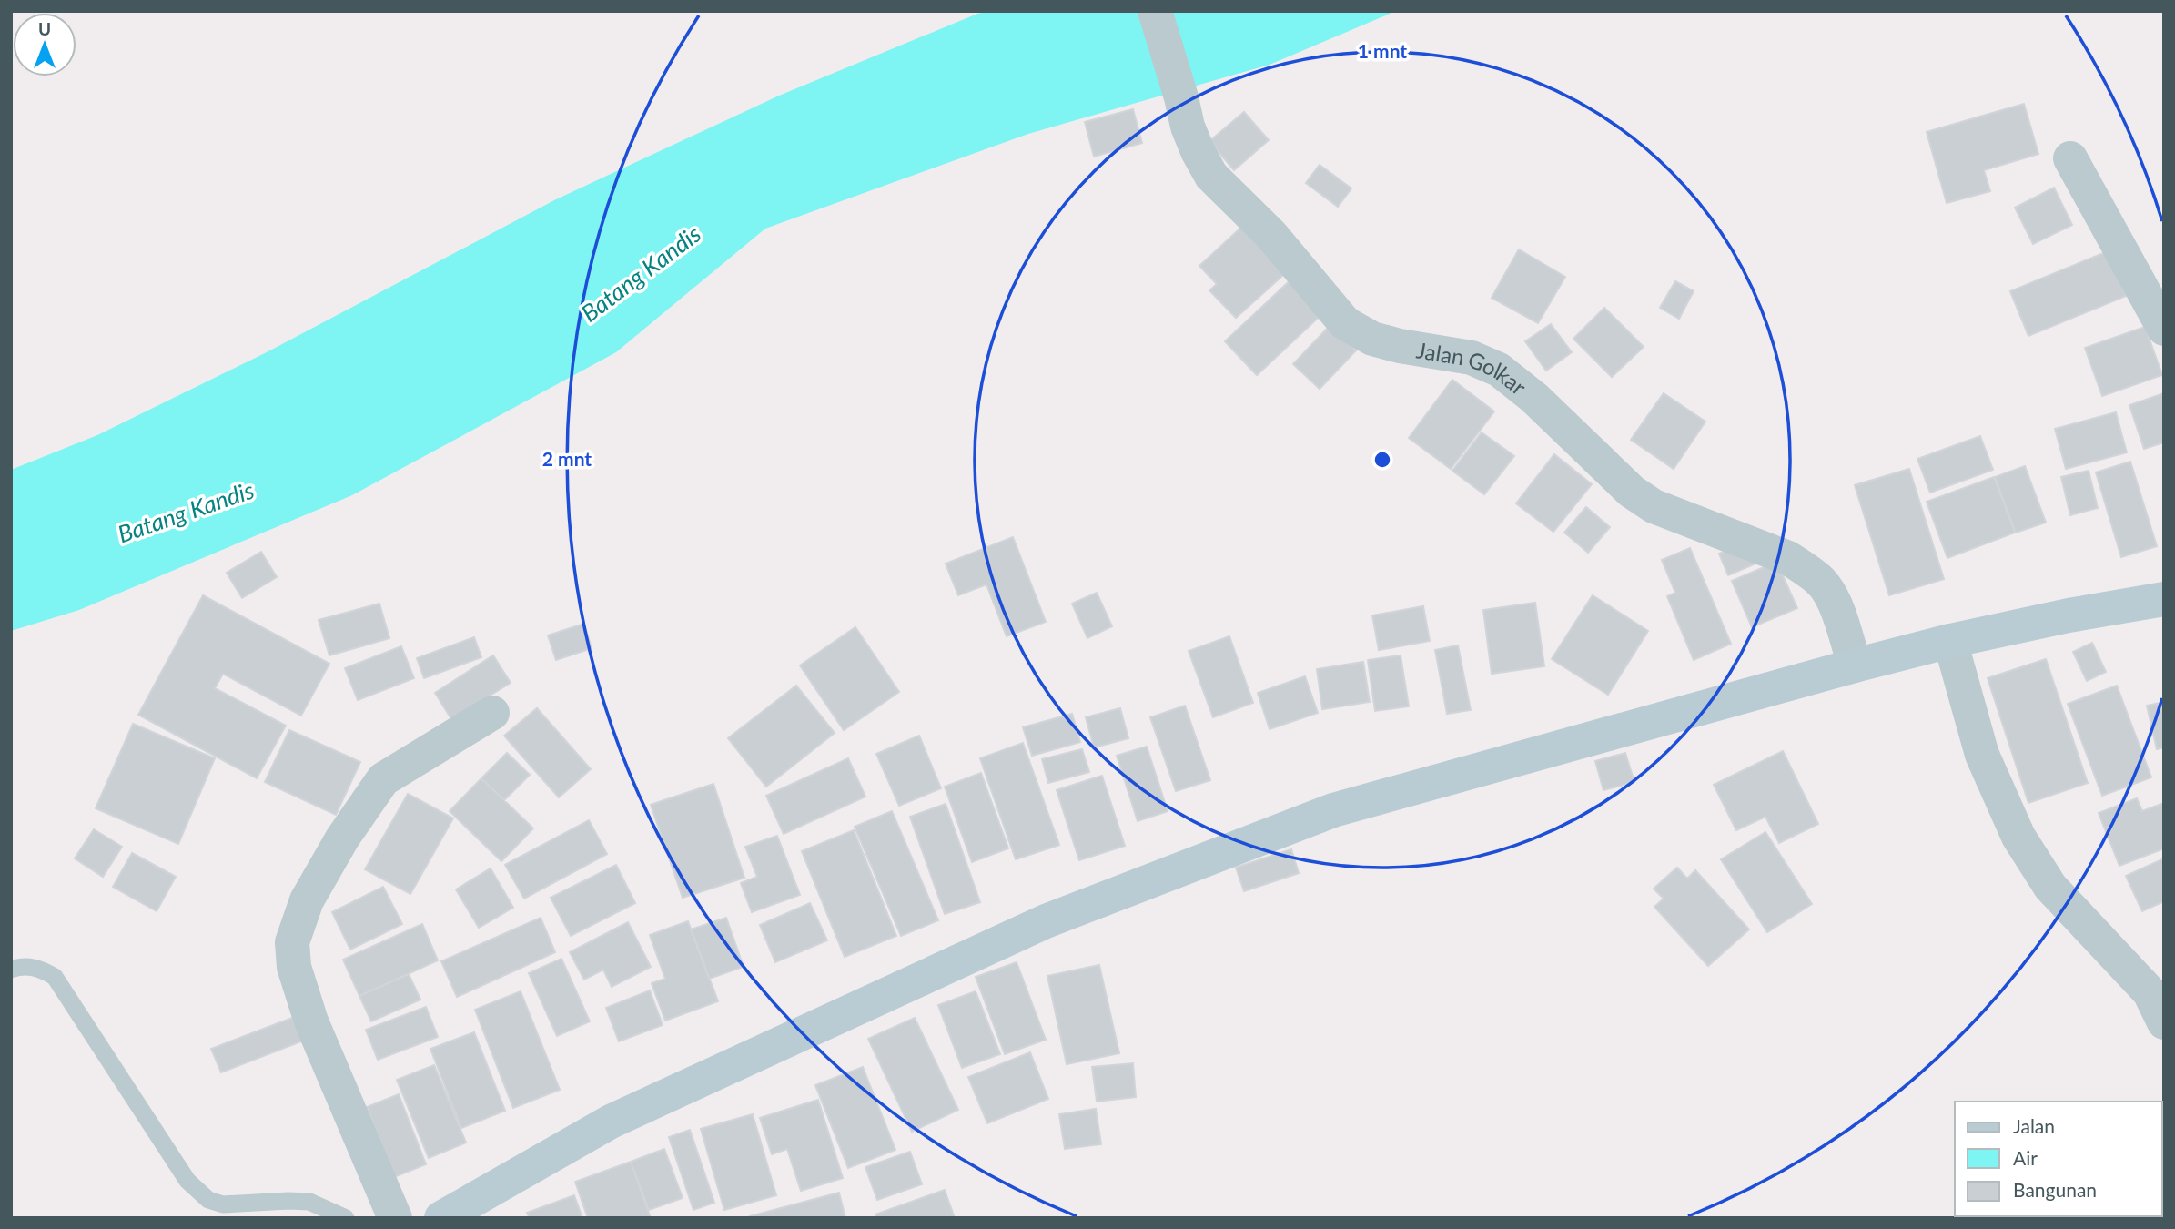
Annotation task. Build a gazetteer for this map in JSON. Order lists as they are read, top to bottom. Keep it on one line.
{"streets":{"street":["Jalan Golkar"]},"water":["Batang Kandis"],"legend":["Jalan","Air","Bangunan"],"north":"top","rings":["1 mnt","2 mnt"]}
